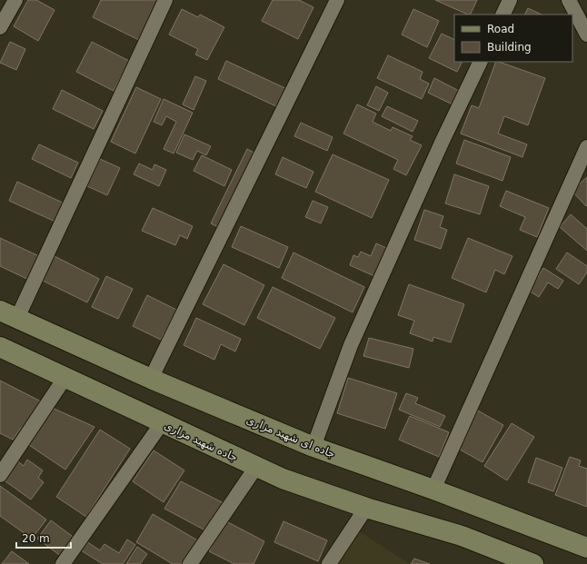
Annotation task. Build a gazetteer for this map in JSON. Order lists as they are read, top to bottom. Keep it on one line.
{"streets":{"main road":["جاده ای شهید مزاری","جاده شهید مزاری"]},"legend":["Road","Building"],"scale_bar":"20 m"}
